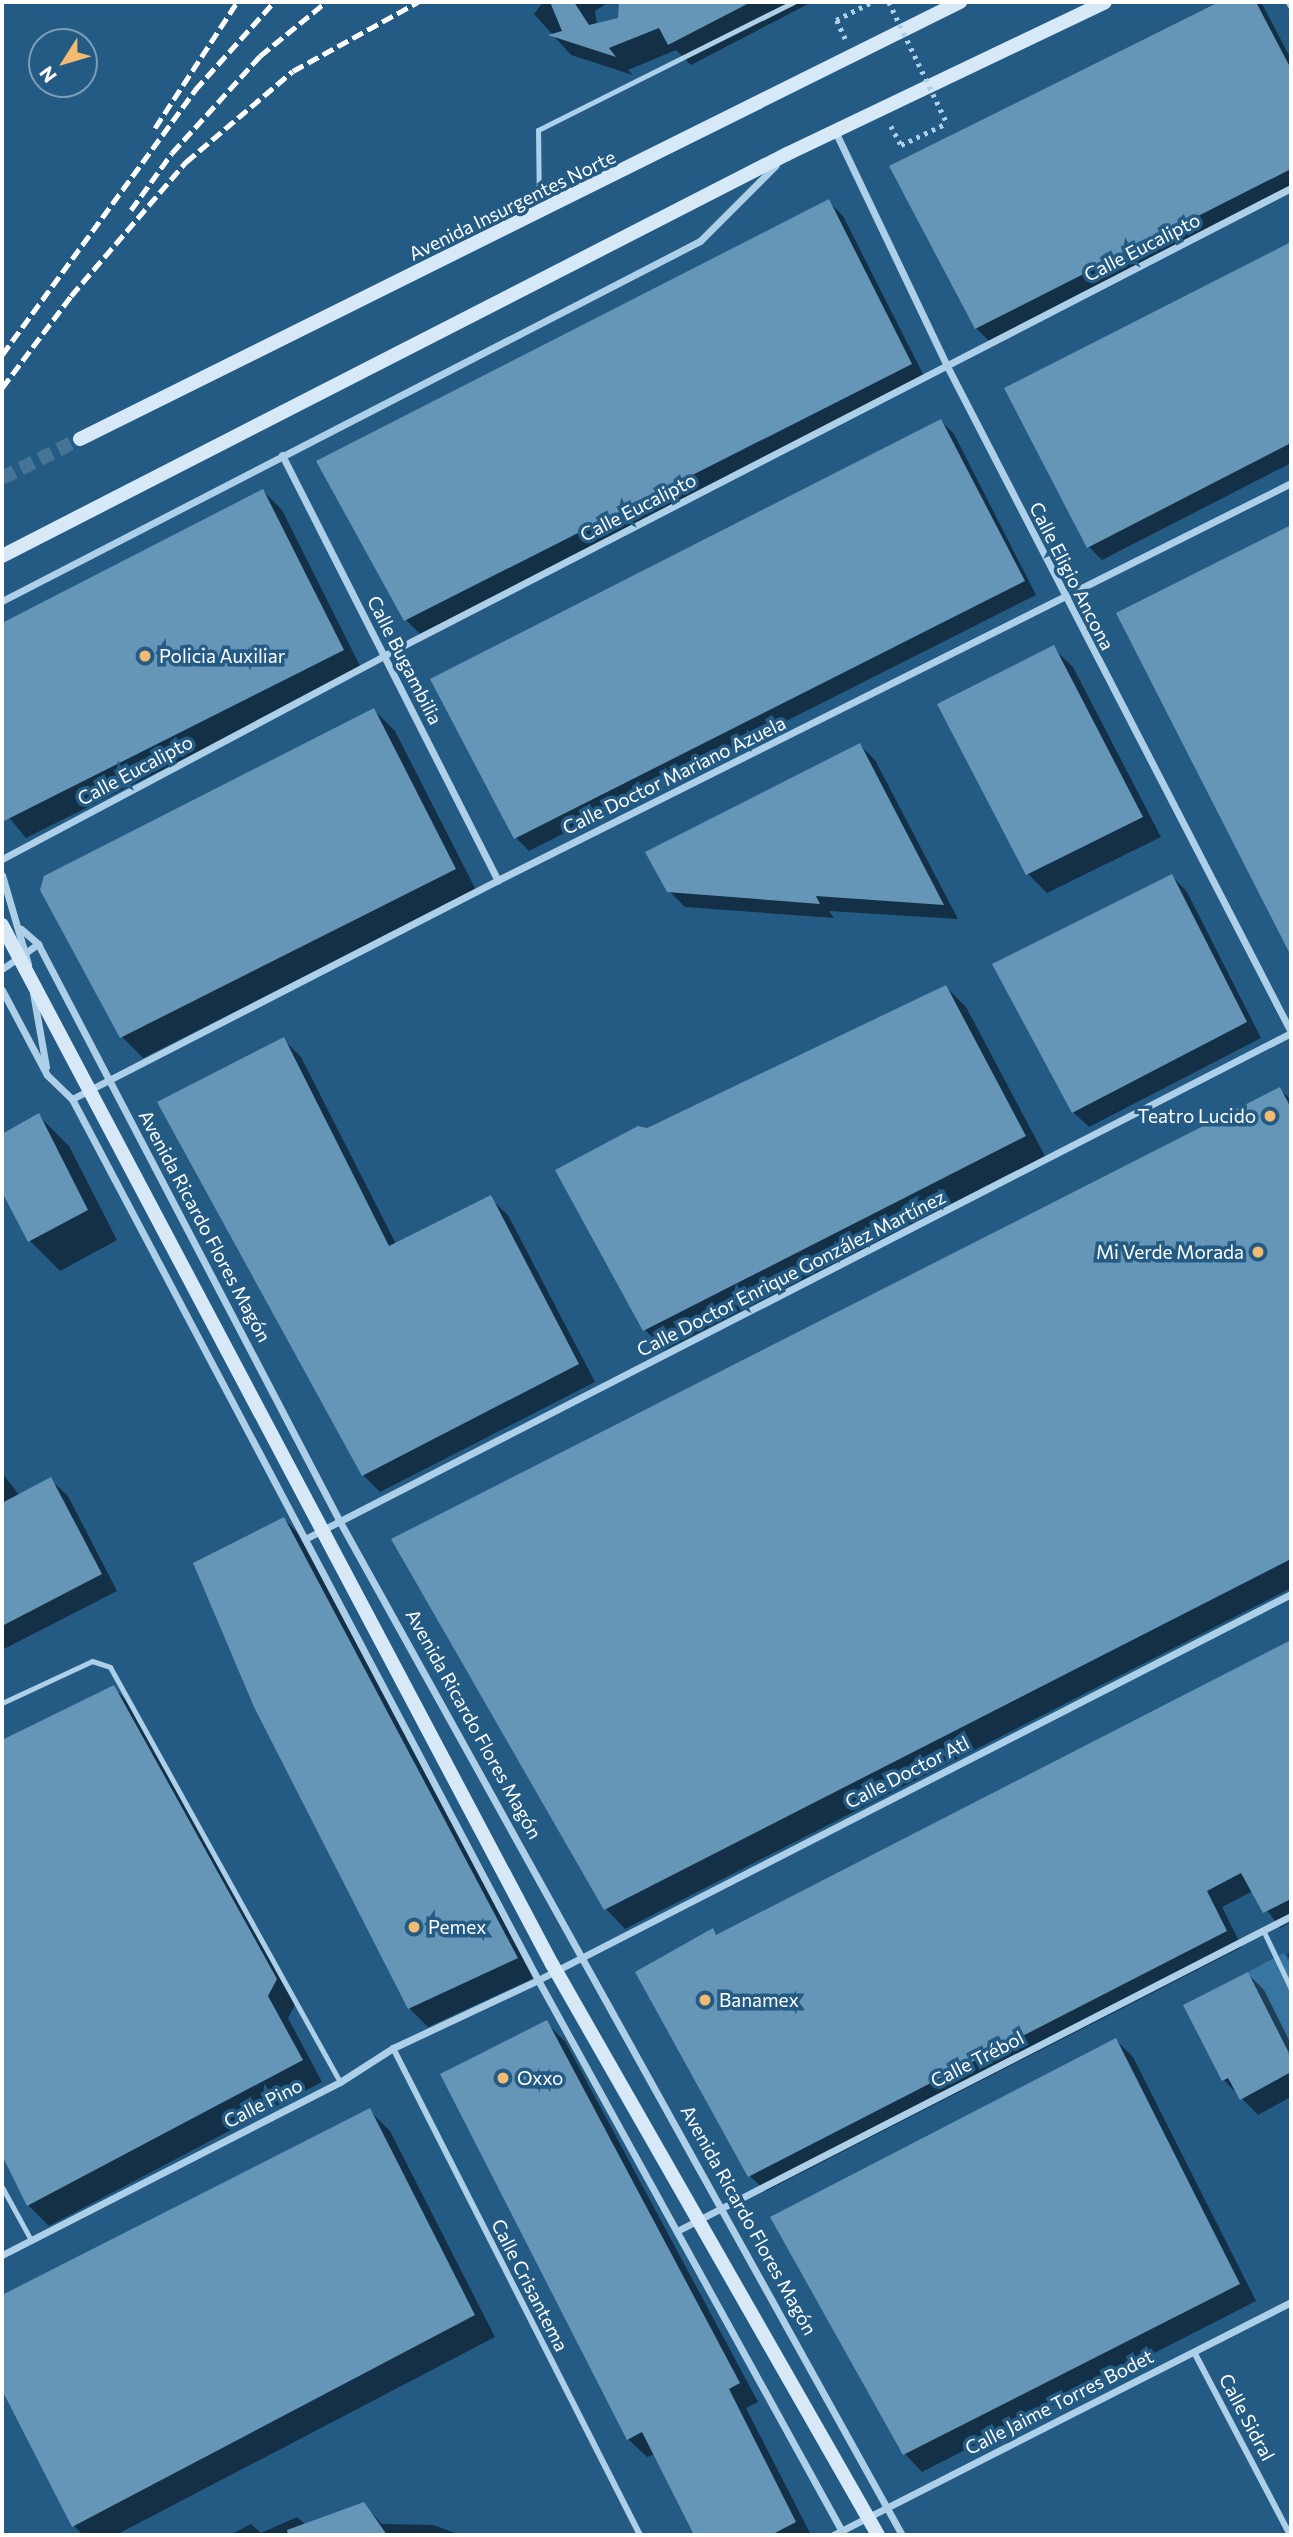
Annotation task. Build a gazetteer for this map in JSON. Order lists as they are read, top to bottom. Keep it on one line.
{"streets":{"main road":["Avenida Insurgentes Norte","Avenida Ricardo Flores Magón"],"street":["Calle Eucalipto","Calle Eligio Ancona","Calle Bugambilia","Calle Doctor Mariano Azuela","Calle Doctor Enrique González Martínez","Calle Doctor Atl","Calle Trébol","Calle Pino","Calle Crisantema","Calle Jaime Torres Bodet","Calle Sidral"]},"crossings":[["Calle Eucalipto","Calle Eligio Ancona"],["Calle Eucalipto","Calle Bugambilia"],["Calle Eligio Ancona","Calle Doctor Mariano Azuela"],["Calle Eligio Ancona","Calle Doctor Enrique González Martínez"],["Calle Bugambilia","Calle Doctor Mariano Azuela"],["Calle Doctor Mariano Azuela","Avenida Ricardo Flores Magón"],["Avenida Ricardo Flores Magón","Calle Doctor Enrique González Martínez"],["Avenida Ricardo Flores Magón","Calle Doctor Atl"],["Avenida Ricardo Flores Magón","Calle Trébol"],["Avenida Ricardo Flores Magón","Calle Jaime Torres Bodet"],["Calle Doctor Atl","Calle Pino"],["Calle Pino","Calle Crisantema"],["Calle Jaime Torres Bodet","Calle Sidral"]],"places":["Policia Auxiliar","Teatro Lucido","Mi Verde Morada","Pemex","Banamex","Oxxo"],"north":"bottom left"}
